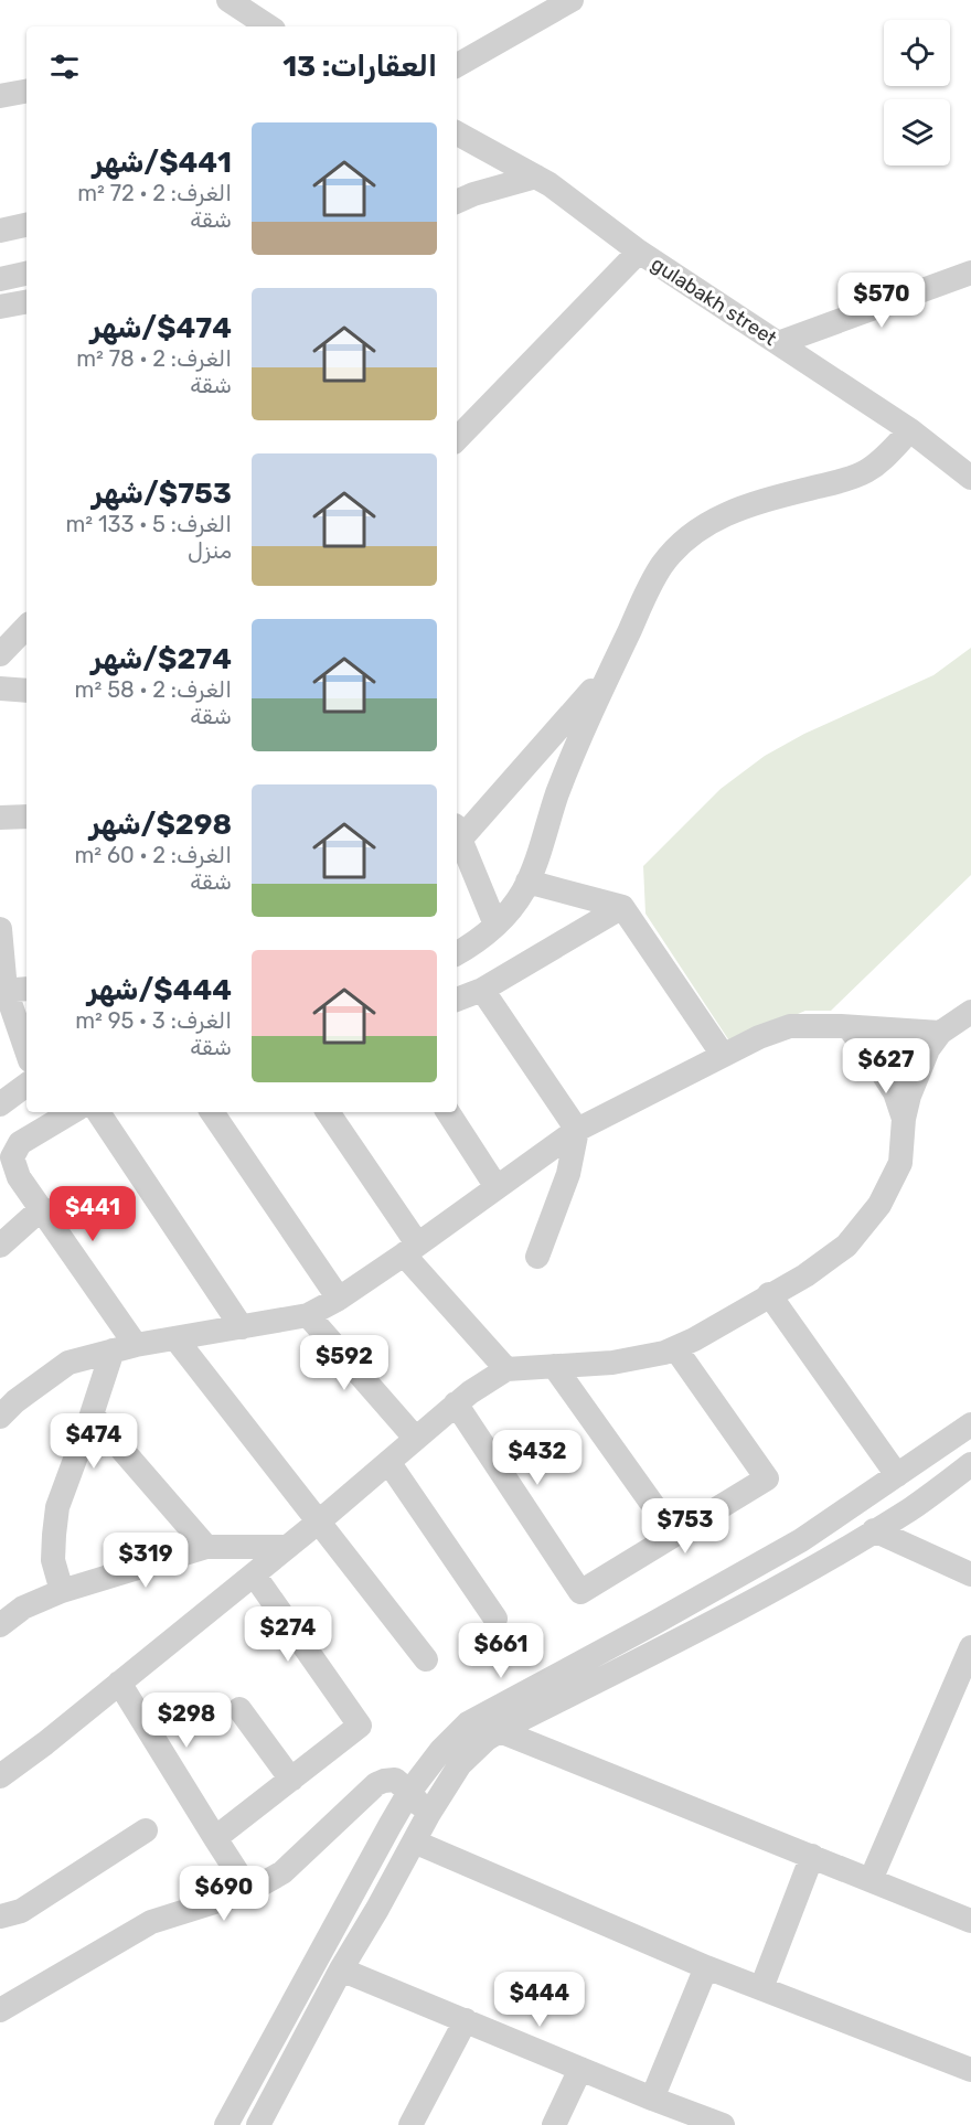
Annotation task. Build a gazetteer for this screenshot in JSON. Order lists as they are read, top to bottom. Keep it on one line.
{"streets":{"street":["gulabakh street"]},"page":{"heading":"العقارات: 13","list":[{"name":"$441/شهر","note":"الغرف: 2 · 72 m² · شقة"},{"name":"$474/شهر","note":"الغرف: 2 · 78 m² · شقة"},{"name":"$753/شهر","note":"الغرف: 5 · 133 m² · منزل"},{"name":"$274/شهر","note":"الغرف: 2 · 58 m² · شقة"},{"name":"$298/شهر","note":"الغرف: 2 · 60 m² · شقة"},{"name":"$444/شهر","note":"الغرف: 3 · 95 m² · شقة"}],"price":["$570","$627","$441","$592","$474","$432","$753","$319","$274","$661","$298","$690","$444"]}}
